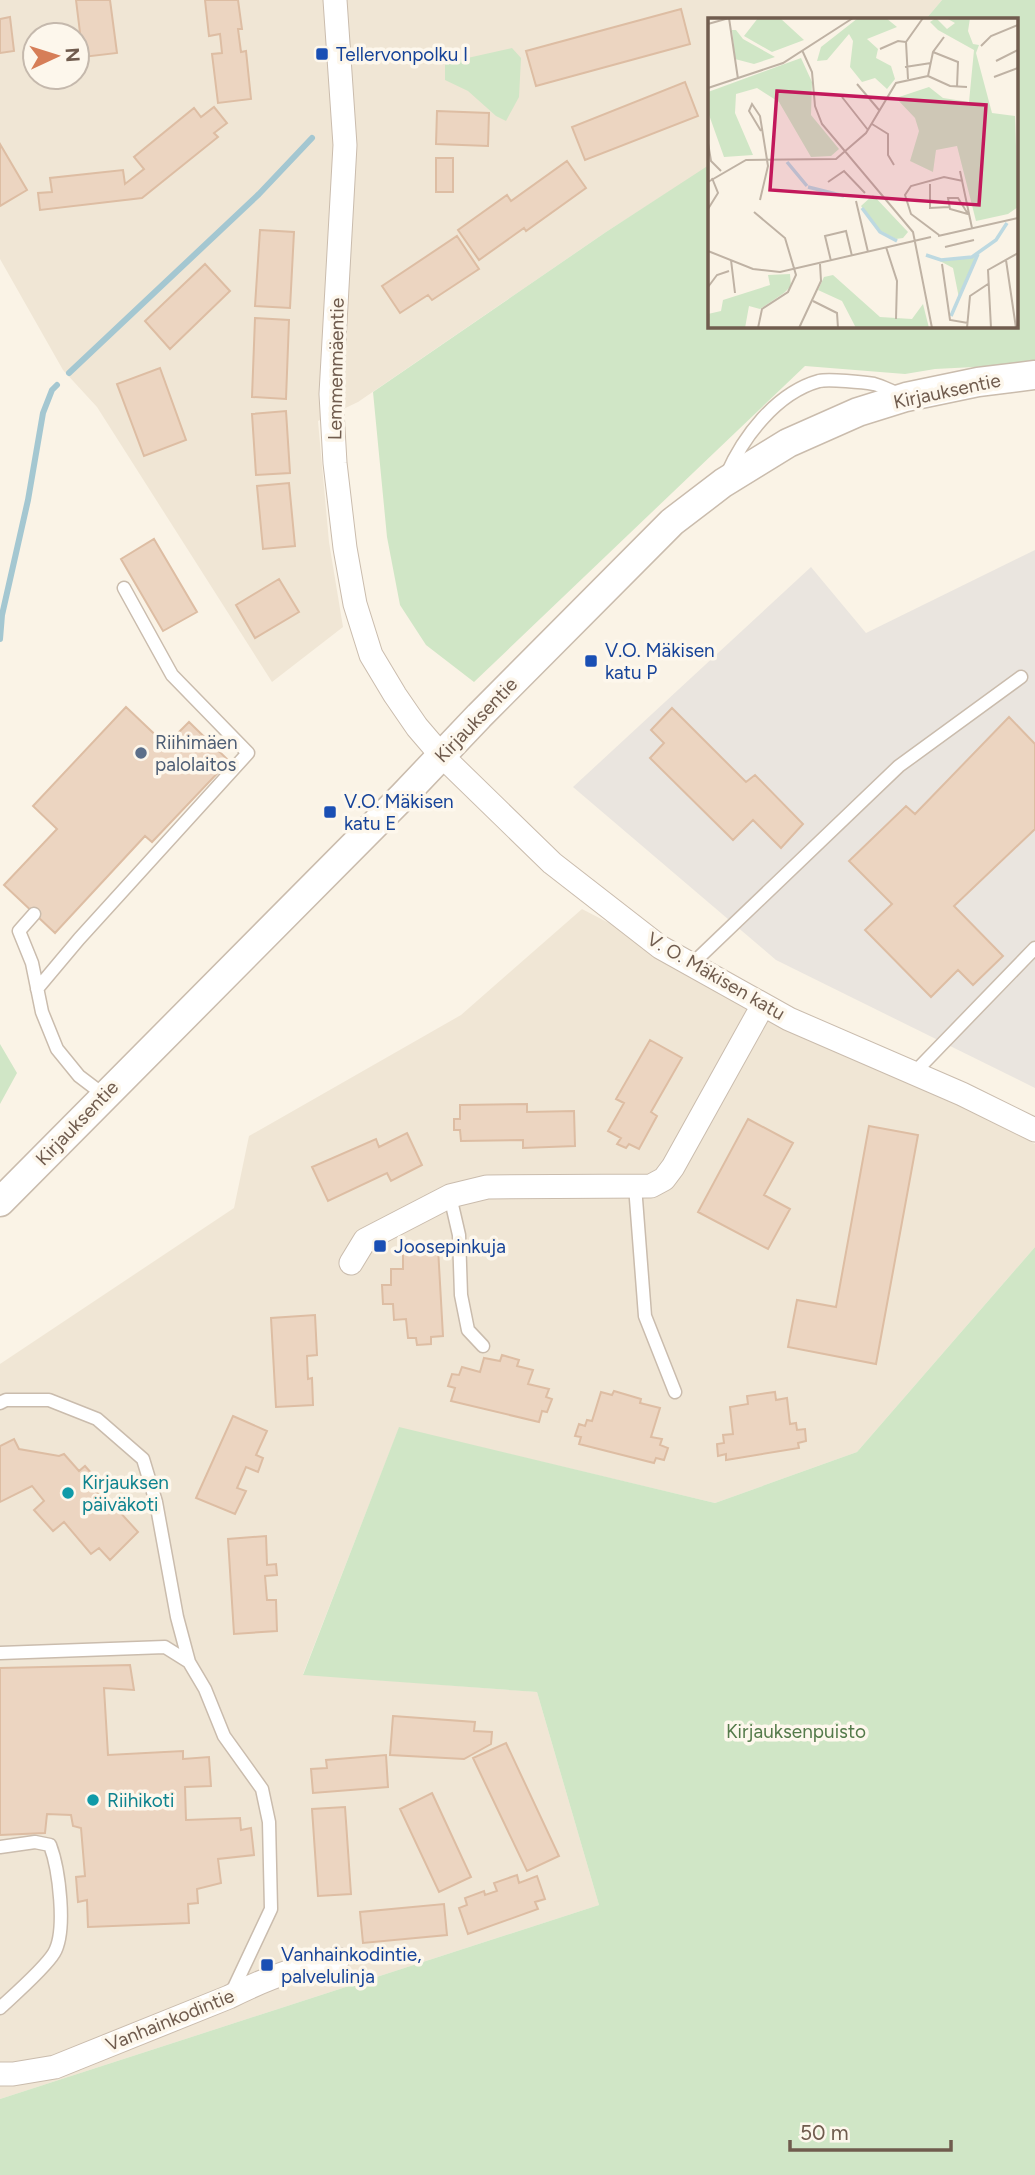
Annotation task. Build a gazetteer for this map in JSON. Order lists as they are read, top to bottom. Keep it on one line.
{"streets":{"street":["Lemmenmäentie","Kirjauksentie","V. O. Mäkisen katu","Vanhainkodintie"]},"crossings":[["Lemmenmäentie","Kirjauksentie"],["Lemmenmäentie","V. O. Mäkisen katu"],["Kirjauksentie","V. O. Mäkisen katu"]],"parks":["Kirjauksenpuisto"],"places":{"transit":["Tellervonpolku I","V.O. Mäkisen katu P","V.O. Mäkisen katu E","Joosepinkuja","Vanhainkodintie, palvelulinja"],"other":["Riihimäen palolaitos","Kirjauksen päiväkoti","Riihikoti"]},"scale_bar":"50 m","north":"right"}
